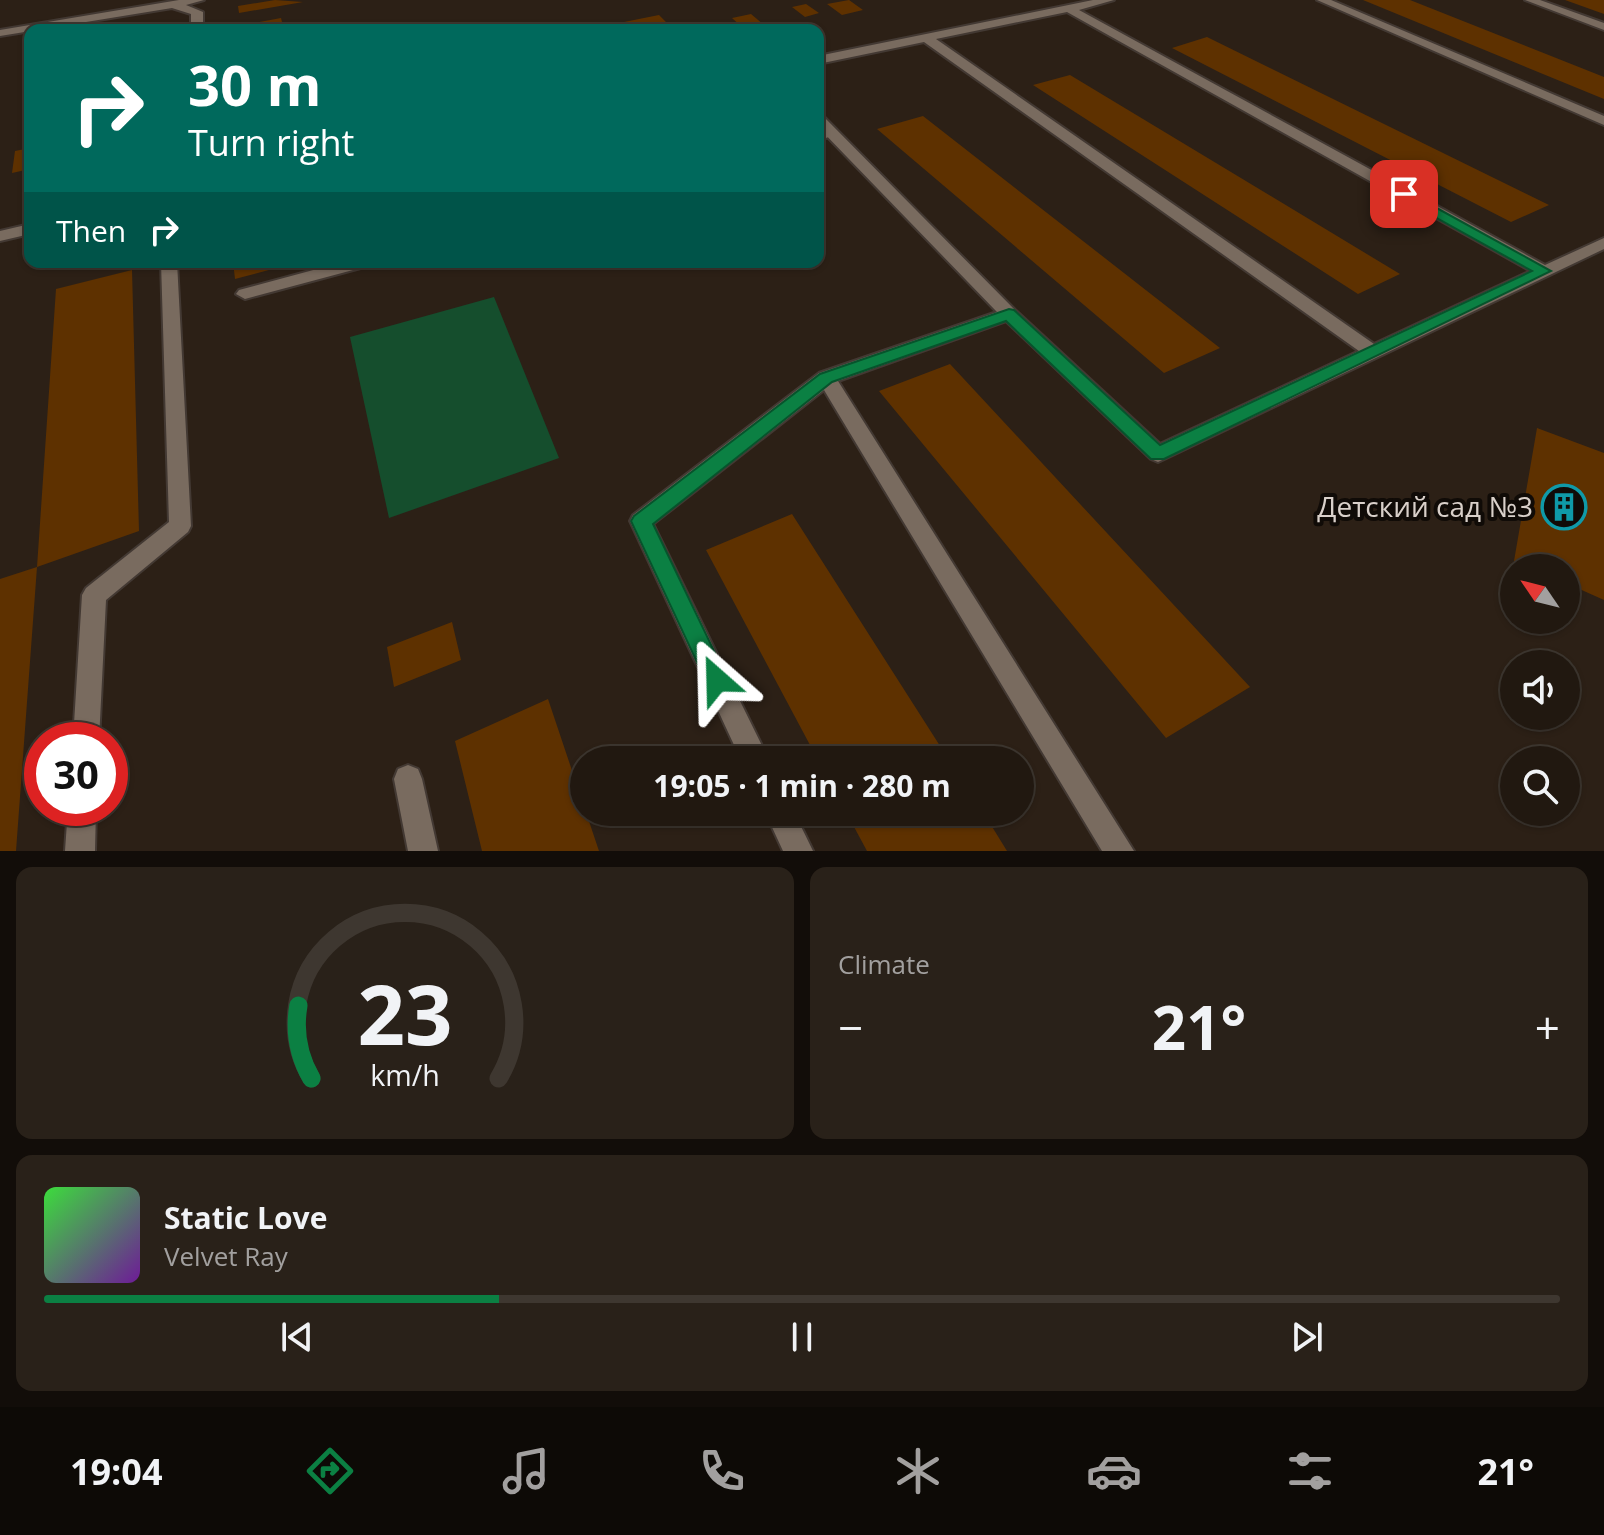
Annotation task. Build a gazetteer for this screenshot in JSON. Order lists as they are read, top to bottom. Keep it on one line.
{"places":{"building":["Детский сад №3"]},"north":"top left","page":{"turn":["30 m","Turn right"],"then":"Then","limit":"30","trip":"19:05 · 1 min · 280 m","tile":"Climate","heat":["−","21°","+"],"song":["Static Love","Velvet Ray"],"tabs":["19:04","21°"],"gauge":["23","km/h"]}}
